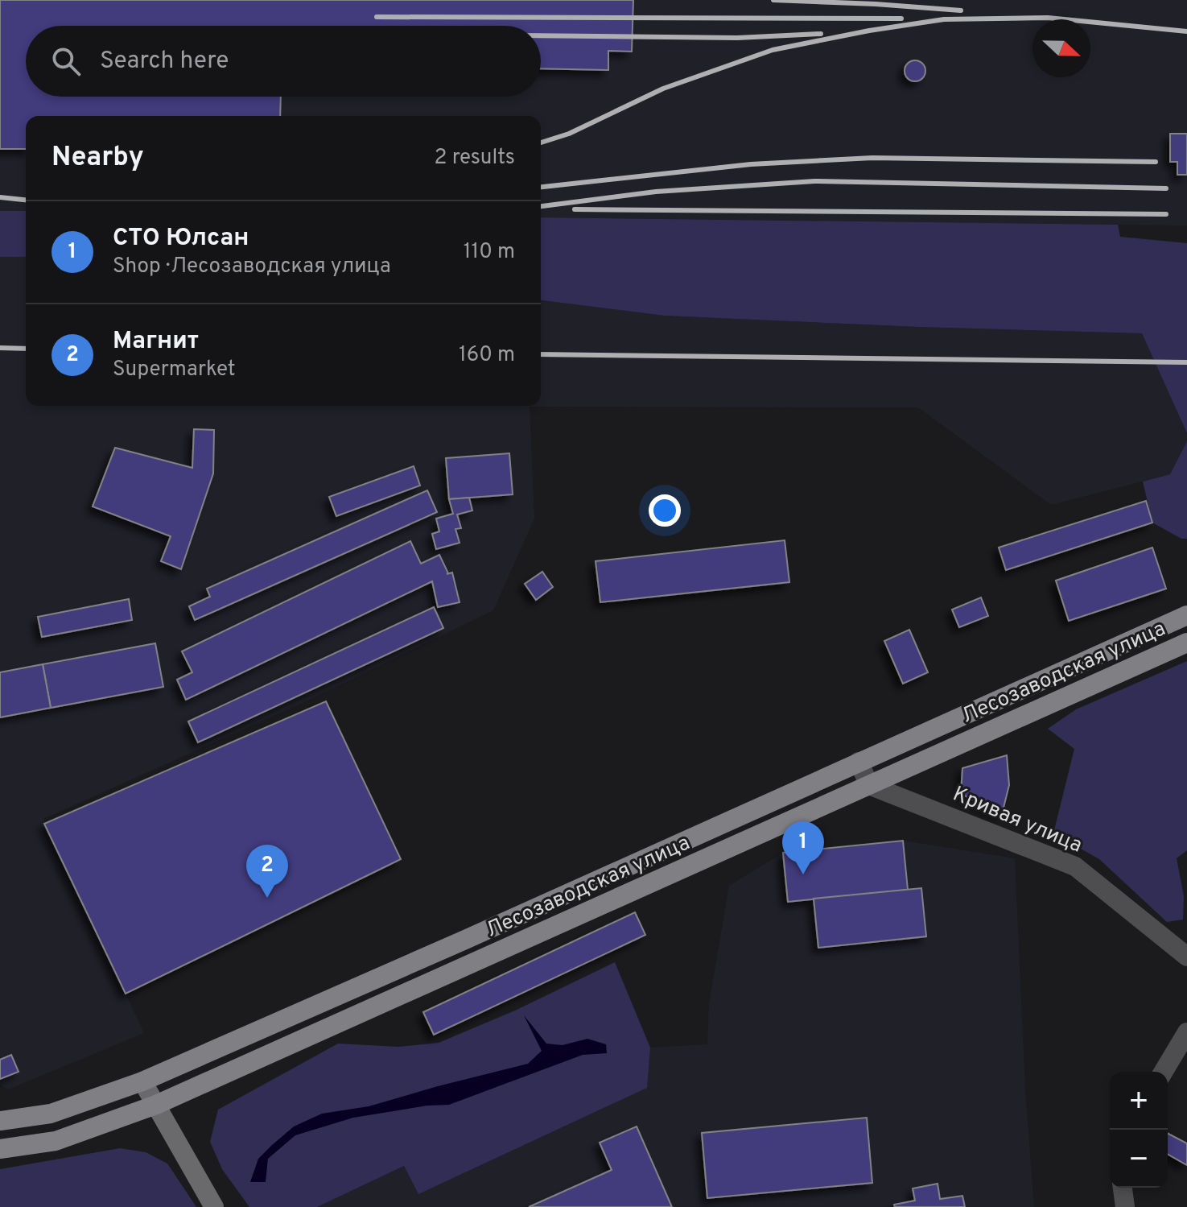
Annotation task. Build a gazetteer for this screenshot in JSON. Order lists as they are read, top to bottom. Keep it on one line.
{"streets":{"main road":["Лесозаводская улица"],"street":["Кривая улица"]},"crossings":[["Лесозаводская улица","Кривая улица"]],"north":"right","page":{"search":"Search here","heading":["Nearby","2 results"],"list":[{"mark":"1","name":"СТО Юлсан","note":"Shop · Лесозаводская улица","value":"110 m"},{"mark":"2","name":"Магнит","note":"Supermarket","value":"160 m"}],"pins":["1","2"],"map_buttons":["+","−"]}}
